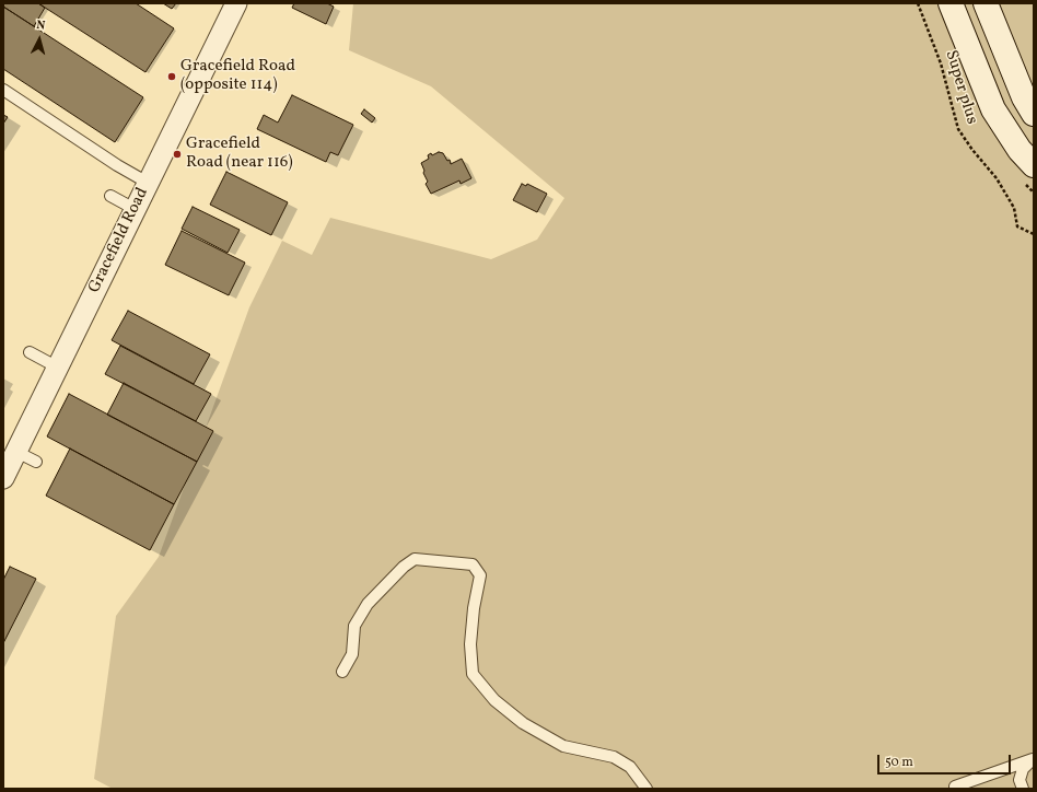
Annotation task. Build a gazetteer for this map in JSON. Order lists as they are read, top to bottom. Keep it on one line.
{"streets":{"street":["Gracefield Road"],"path":["Super plus"]},"places":["Gracefield Road (opposite 114)","Gracefield Road (near 116)"],"scale_bar":"50 m","north":"top"}
